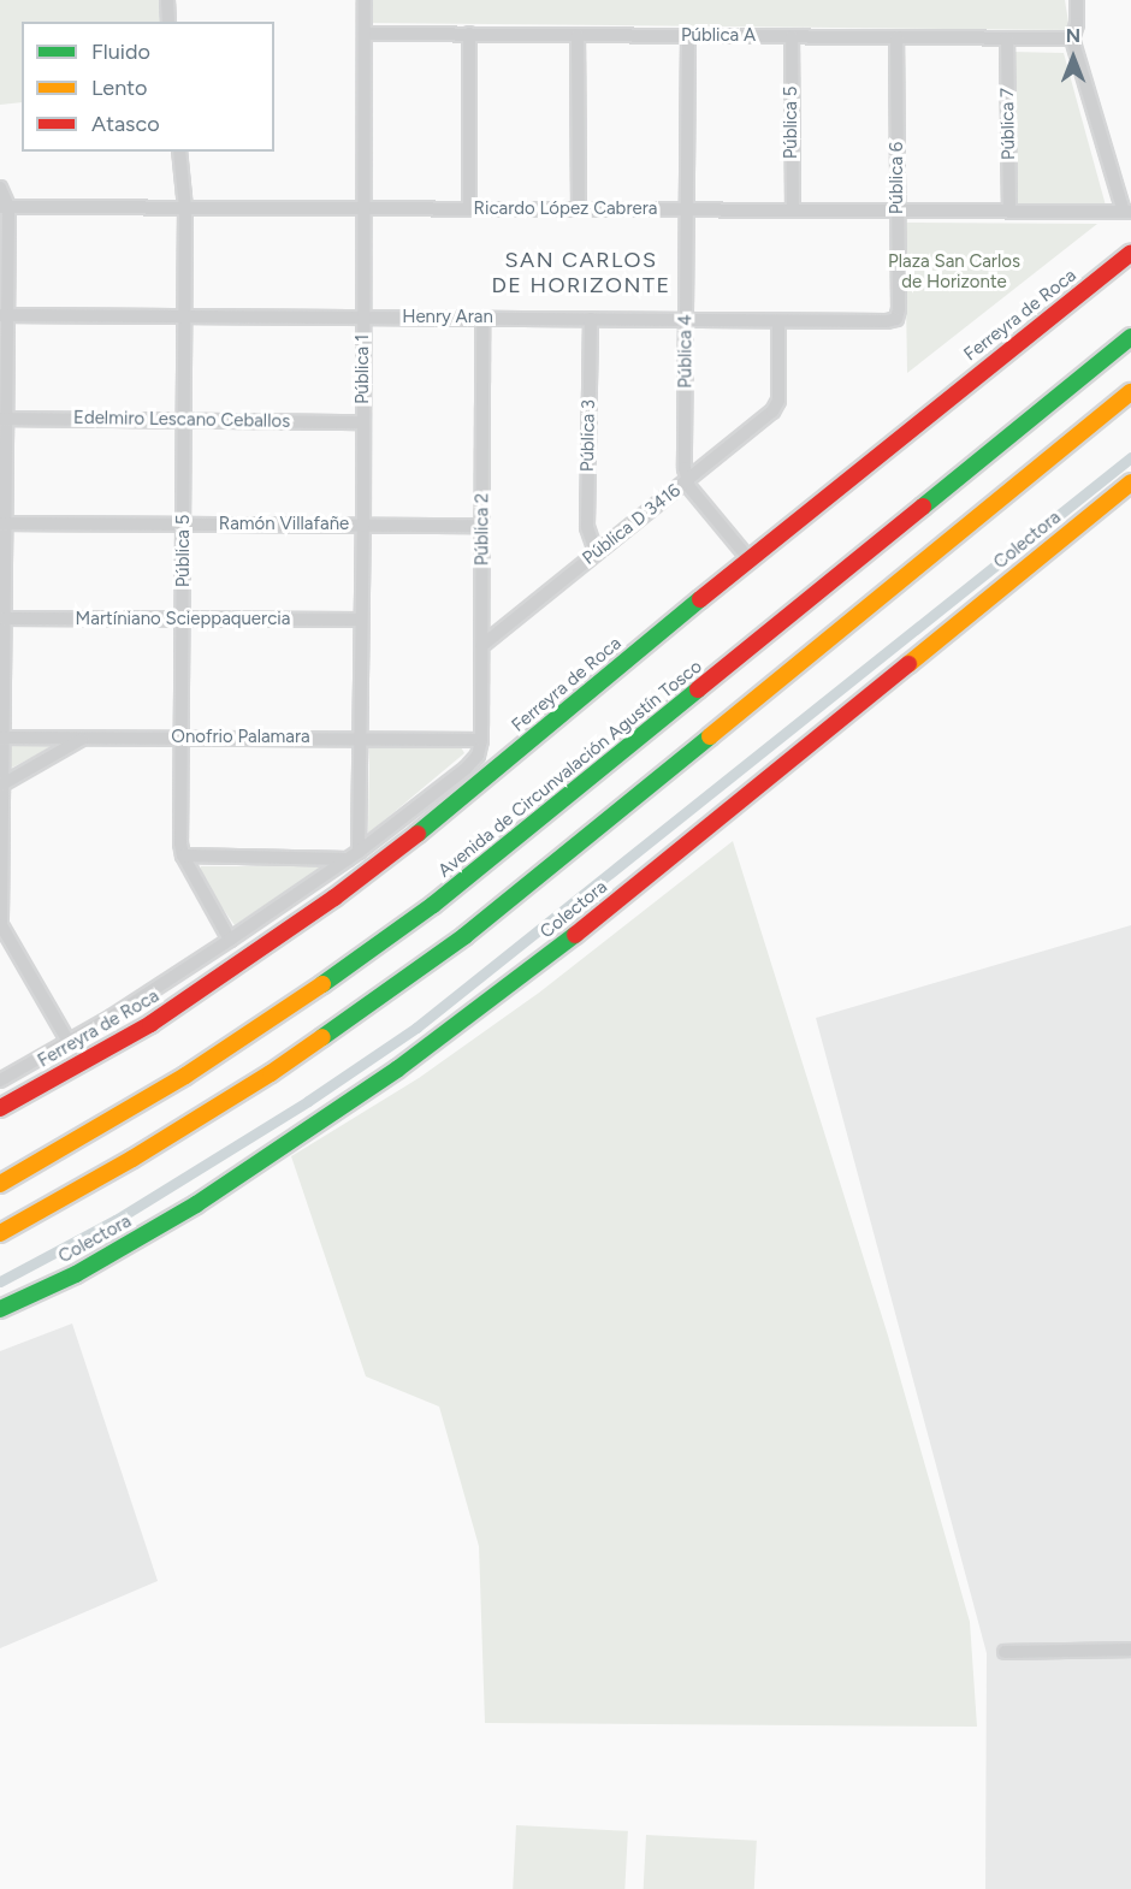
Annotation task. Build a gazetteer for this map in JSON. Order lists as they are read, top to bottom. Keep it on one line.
{"streets":{"main road":["Ferreyra de Roca","Colectora","Avenida de Circunvalación Agustín Tosco"],"street":["Pública A","Pública 5","Pública 7","Pública 6","Ricardo López Cabrera","Henry Aran","Pública 4","Pública 1","Edelmiro Lescano Ceballos","Pública 3","Ramón Villafañe","Pública D 3416","Pública 2","Martíniano Scieppaquercia","Onofrio Palamara"]},"crossings":[["Pública A","Pública 5"],["Pública A","Pública 7"],["Pública A","Pública 6"],["Pública A","Pública 4"],["Pública A","Pública 1"],["Pública 5","Ricardo López Cabrera"],["Pública 5","Henry Aran"],["Pública 5","Edelmiro Lescano Ceballos"],["Pública 5","Ramón Villafañe"],["Pública 5","Martíniano Scieppaquercia"],["Pública 5","Onofrio Palamara"],["Pública 7","Ricardo López Cabrera"],["Pública 6","Ricardo López Cabrera"],["Pública 6","Henry Aran"],["Ricardo López Cabrera","Pública 4"],["Ricardo López Cabrera","Pública 1"],["Henry Aran","Pública 4"],["Henry Aran","Pública 1"],["Henry Aran","Pública 3"],["Henry Aran","Pública D 3416"],["Henry Aran","Pública 2"],["Pública 4","Pública D 3416"],["Pública 1","Edelmiro Lescano Ceballos"],["Pública 1","Ramón Villafañe"],["Pública 1","Martíniano Scieppaquercia"],["Pública 1","Onofrio Palamara"],["Pública 3","Pública D 3416"],["Ramón Villafañe","Pública 2"],["Pública D 3416","Pública 2"],["Pública 2","Onofrio Palamara"]],"districts":["SAN CARLOS DE HORIZONTE"],"parks":["Plaza San Carlos de Horizonte"],"legend":["Fluido","Lento","Atasco"],"north":"top"}
